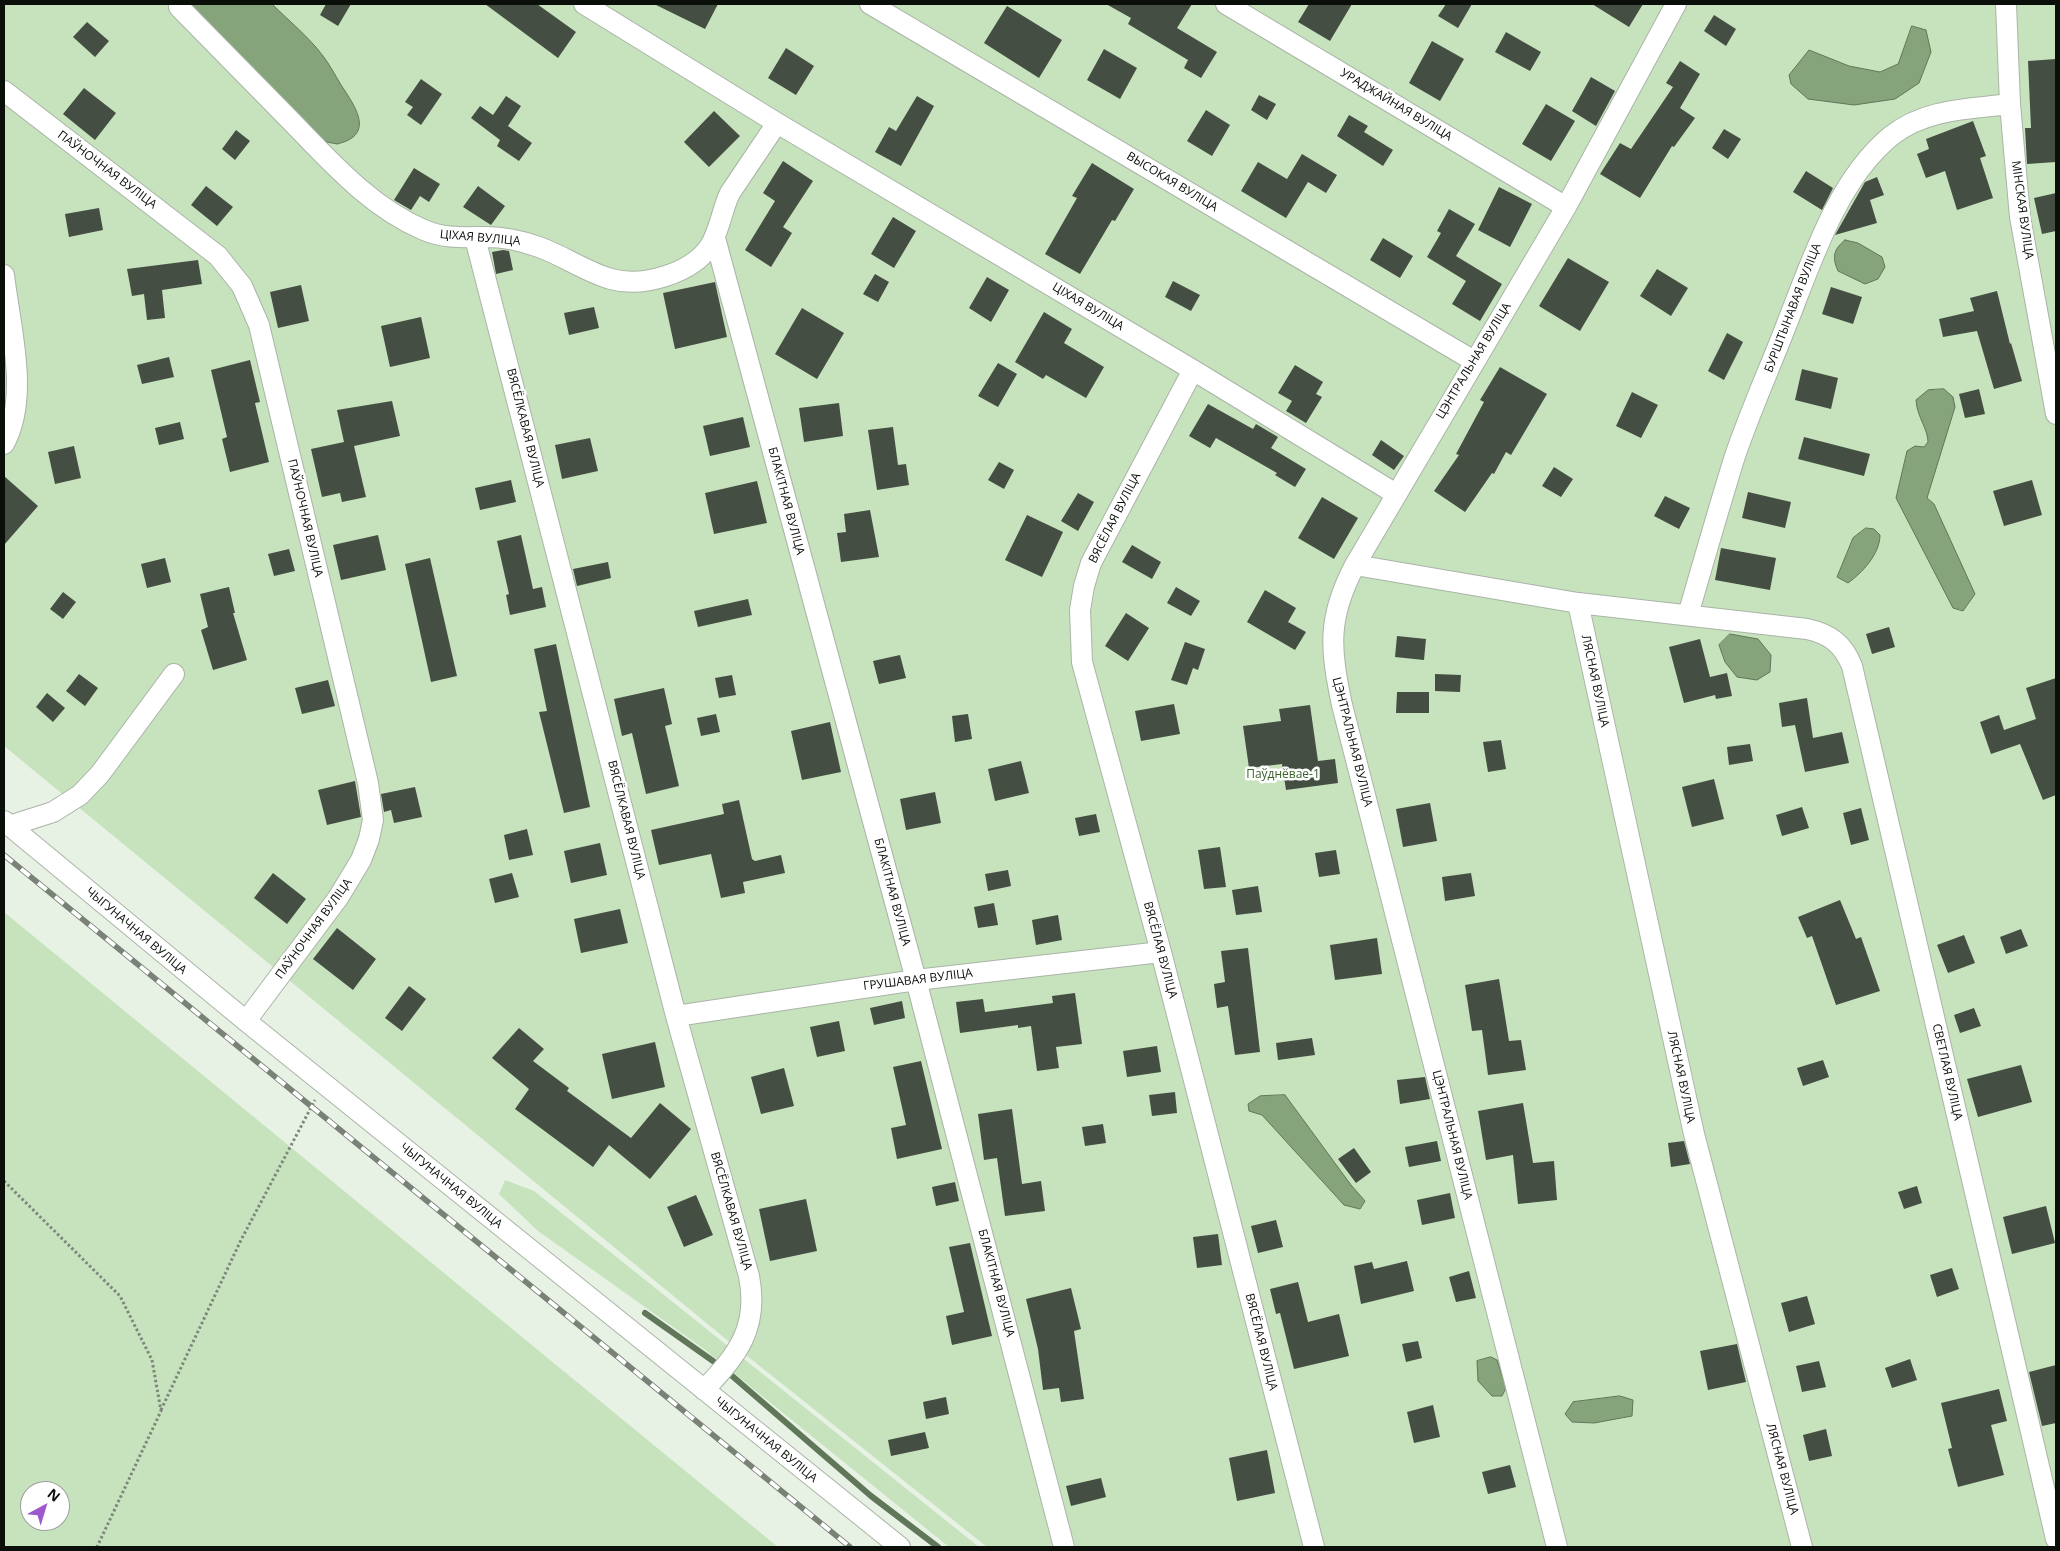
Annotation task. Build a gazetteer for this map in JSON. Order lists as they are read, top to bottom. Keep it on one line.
{"streets":{"lane":["УРАДЖАЙНАЯ ВУЛІЦА","ПАЎНОЧНАЯ ВУЛІЦА","ВЫСОКАЯ ВУЛІЦА","МІНСКАЯ ВУЛІЦА","ЦІХАЯ ВУЛІЦА","БУРШТЫНАВАЯ ВУЛІЦА","ЦЭНТРАЛЬНАЯ ВУЛІЦА","ВЯСЁЛКАВАЯ ВУЛІЦА","БЛАКІТНАЯ ВУЛІЦА","ВЯСЁЛАЯ ВУЛІЦА","ЛЯСНАЯ ВУЛІЦА","ЧЫГУНАЧНАЯ ВУЛІЦА","ГРУШАВАЯ ВУЛІЦА","СВЕТЛАЯ ВУЛІЦА"]},"crossings":[["УРАДЖАЙНАЯ ВУЛІЦА","ЦЭНТРАЛЬНАЯ ВУЛІЦА"],["ПАЎНОЧНАЯ ВУЛІЦА","ЧЫГУНАЧНАЯ ВУЛІЦА"],["ВЫСОКАЯ ВУЛІЦА","ЦЭНТРАЛЬНАЯ ВУЛІЦА"],["МІНСКАЯ ВУЛІЦА","БУРШТЫНАВАЯ ВУЛІЦА"],["ЦІХАЯ ВУЛІЦА","ЦЭНТРАЛЬНАЯ ВУЛІЦА"],["ЦІХАЯ ВУЛІЦА","ВЯСЁЛКАВАЯ ВУЛІЦА"],["ЦІХАЯ ВУЛІЦА","БЛАКІТНАЯ ВУЛІЦА"],["ЦІХАЯ ВУЛІЦА","ВЯСЁЛАЯ ВУЛІЦА"],["БУРШТЫНАВАЯ ВУЛІЦА","СВЕТЛАЯ ВУЛІЦА"],["ЦЭНТРАЛЬНАЯ ВУЛІЦА","СВЕТЛАЯ ВУЛІЦА"],["ВЯСЁЛКАВАЯ ВУЛІЦА","ЧЫГУНАЧНАЯ ВУЛІЦА"],["ВЯСЁЛКАВАЯ ВУЛІЦА","ГРУШАВАЯ ВУЛІЦА"],["БЛАКІТНАЯ ВУЛІЦА","ГРУШАВАЯ ВУЛІЦА"],["ВЯСЁЛАЯ ВУЛІЦА","ГРУШАВАЯ ВУЛІЦА"],["ЛЯСНАЯ ВУЛІЦА","СВЕТЛАЯ ВУЛІЦА"]],"parks":["Паўднёвае-1"],"north":"top right"}
